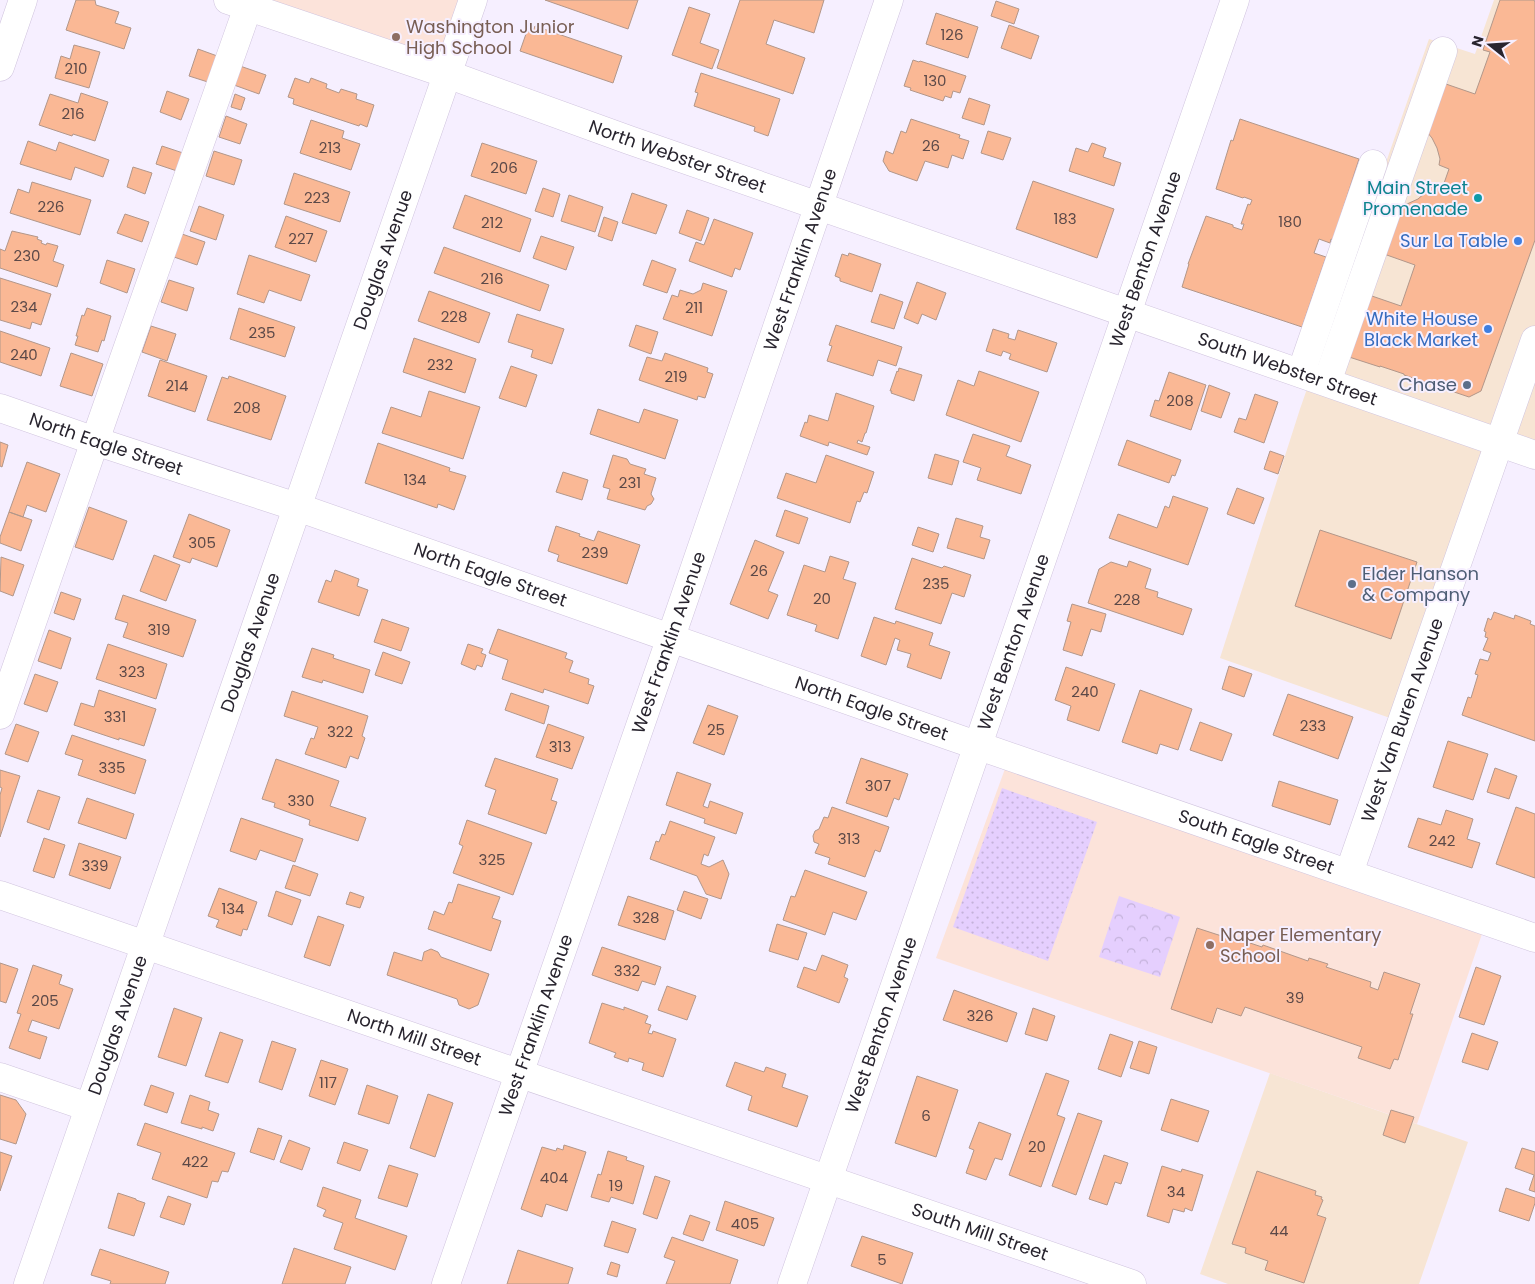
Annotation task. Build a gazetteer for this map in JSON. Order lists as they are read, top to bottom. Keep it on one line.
{"streets":{"street":["North Webster Street","Douglas Avenue","West Franklin Avenue","West Benton Avenue","South Webster Street","North Eagle Street","West Van Buren Avenue","South Eagle Street","North Mill Street","South Mill Street"]},"crossings":[["North Webster Street","Douglas Avenue"],["North Webster Street","West Franklin Avenue"],["North Webster Street","West Benton Avenue"],["North Webster Street","South Webster Street"],["Douglas Avenue","North Eagle Street"],["Douglas Avenue","North Mill Street"],["West Franklin Avenue","North Eagle Street"],["West Franklin Avenue","North Mill Street"],["West Benton Avenue","South Webster Street"],["West Benton Avenue","North Eagle Street"],["West Benton Avenue","South Eagle Street"],["West Benton Avenue","North Mill Street"],["West Benton Avenue","South Mill Street"],["South Webster Street","West Van Buren Avenue"],["North Eagle Street","South Eagle Street"],["West Van Buren Avenue","South Eagle Street"],["North Mill Street","South Mill Street"]],"places":["Washington Junior High School","Main Street Promenade","Sur La Table","White House Black Market","Chase","Elder Hanson & Company","Naper Elementary School"],"house_numbers":["126","210","130","216","26","213","206","223","226","183","180","212","227","230","216","234","211","228","235","240","232","219","214","208","208","134","231","305","239","26","235","20","228","319","323","240","331","233","25","322","313","335","307","330","313","242","325","339","134","328","332","39","205","326","117","6","20","422","404","19","34","405","44","5"],"north":"left"}
